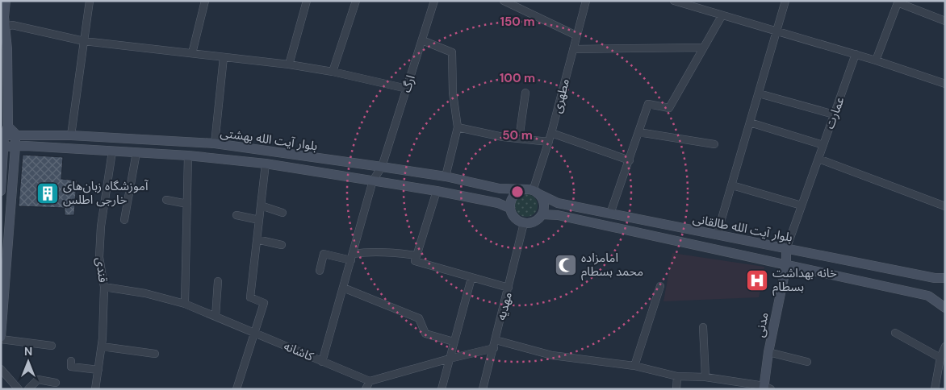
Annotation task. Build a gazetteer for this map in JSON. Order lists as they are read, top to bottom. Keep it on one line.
{"streets":{"street":["ارگ","مطهری","عمارت","بلوار آیت الله بهشتی","بلوار آیت الله طالقانی","قندی","مهدیه","مدنی","کاشانه"]},"crossings":[["ارگ","بلوار آیت الله بهشتی"],["ارگ","کاشانه"],["مطهری","بلوار آیت الله بهشتی"],["مطهری","بلوار آیت الله طالقانی"],["مطهری","مهدیه"],["عمارت","بلوار آیت الله طالقانی"],["عمارت","مدنی"],["بلوار آیت الله بهشتی","بلوار آیت الله طالقانی"],["بلوار آیت الله بهشتی","قندی"],["بلوار آیت الله بهشتی","مهدیه"],["بلوار آیت الله طالقانی","مهدیه"],["بلوار آیت الله طالقانی","مدنی"],["قندی","کاشانه"]],"places":{"building":["آموزشگاه زبان‌های خارجی اطلس"],"mosque":["امامزاده محمد بسطام"],"hospital":["خانه بهداشت بسطام"]},"north":"top","rings":["150 m","100 m","50 m"]}
